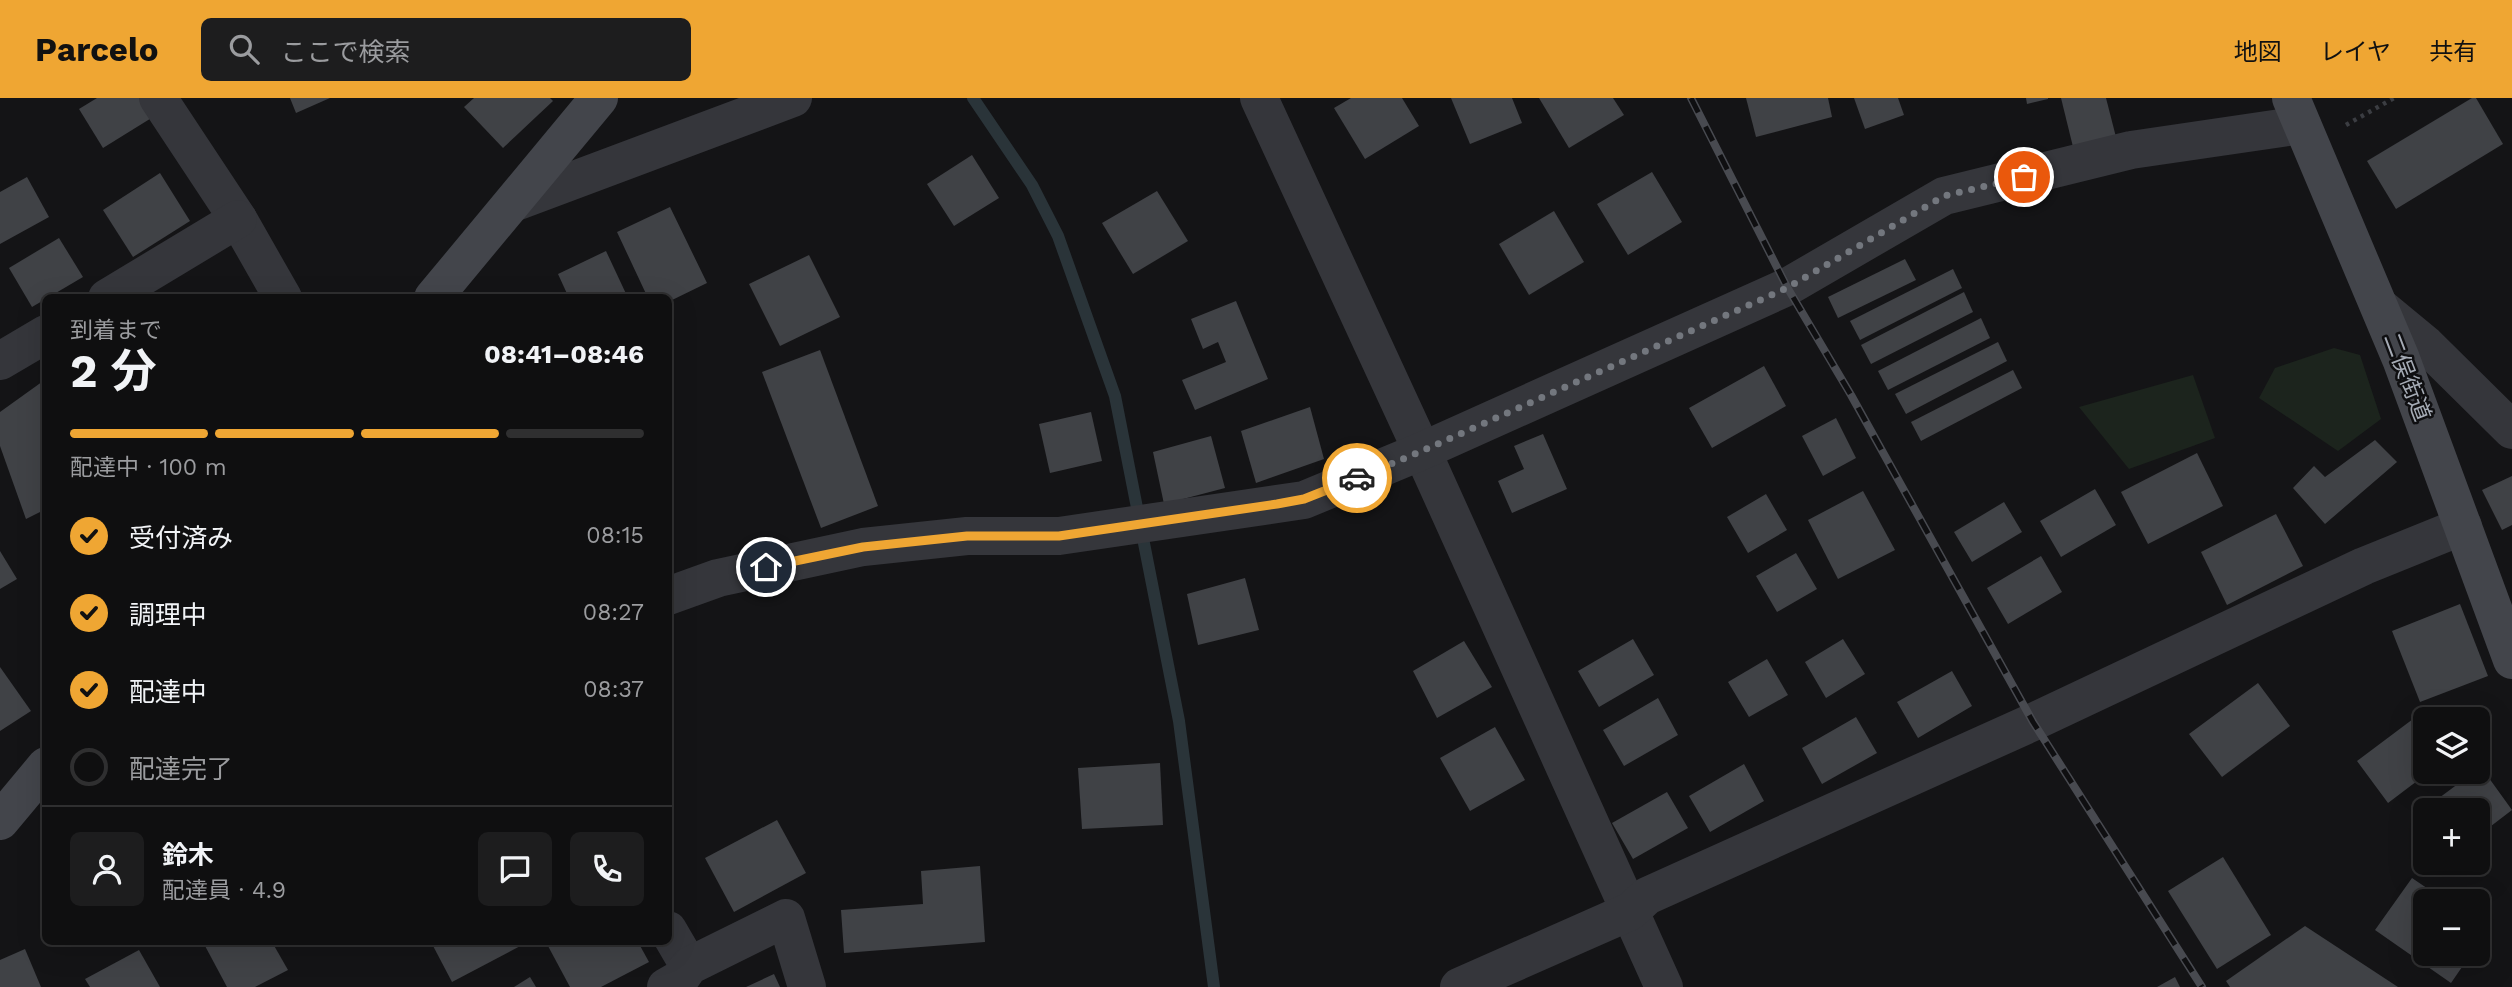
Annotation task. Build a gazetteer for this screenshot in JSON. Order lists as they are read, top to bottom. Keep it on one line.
{"streets":{"street":["二俣街道"]},"page":{"header":"Parcelo","search":"ここで検索","nav":["地図","レイヤ","共有"],"heading":["2 分","到着まで","08:41–08:46"],"panel":["鈴木","配達員 · 4.9"],"bar":"配達中 · 100 m","list":[["受付済み","08:15"],["調理中","08:27"],["配達中","08:37"],"配達完了"],"map_buttons":["+","−"]}}
